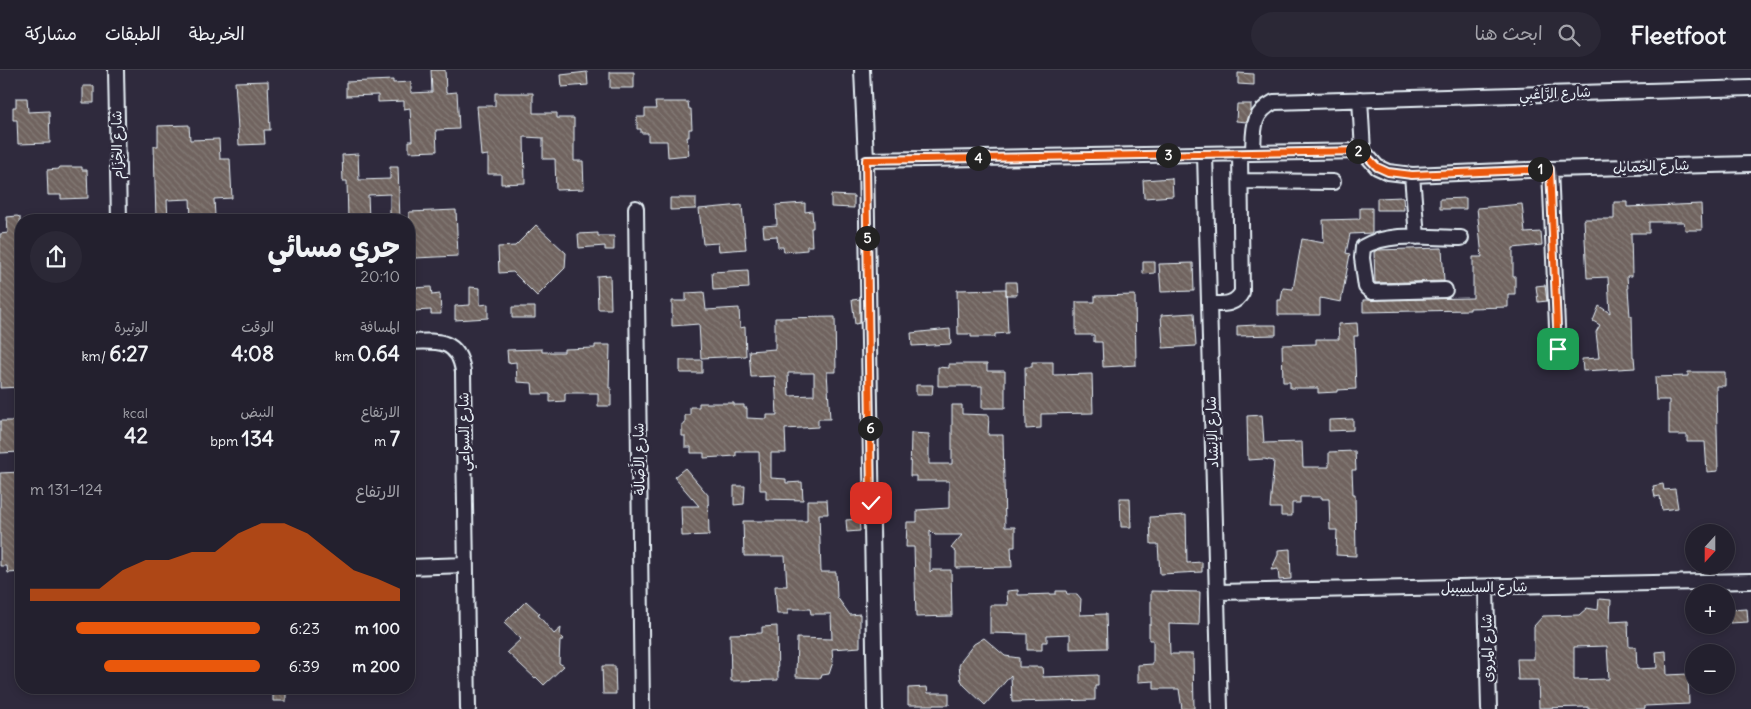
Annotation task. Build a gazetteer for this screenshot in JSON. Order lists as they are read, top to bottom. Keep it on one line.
{"streets":{"street":["شارع الرَّاعْبِي","شارع الخِزَام","شارع الخمايل","شارع السواعي","شارع الإنشاد","شارع الأَصَالَة","شارع السلسبيل","شارع المروى"]},"crossings":[["شارع الإنشاد","شارع السلسبيل"],["شارع السلسبيل","شارع المروى"]],"north":"bottom","page":{"header":"Fleetfoot","search":"ابحث هنا","nav":["الخريطة","الطبقات","مشاركة"],"pins":["2","3","4","1","5","6"],"heading":["جري مسائي","20:10"],"stats":[["المسافة","0.64 km"],["الوقت","4:08"],["الوتيرة","6:27 /km"],["الارتفاع","7 m"],["النبض","134 bpm"],["kcal","42"]],"chart":["الارتفاع","124–131 m"],"map_buttons":["+","−"],"list":[{"name":"100 m","note":"6:23"},{"name":"200 m","note":"6:39"}]}}
